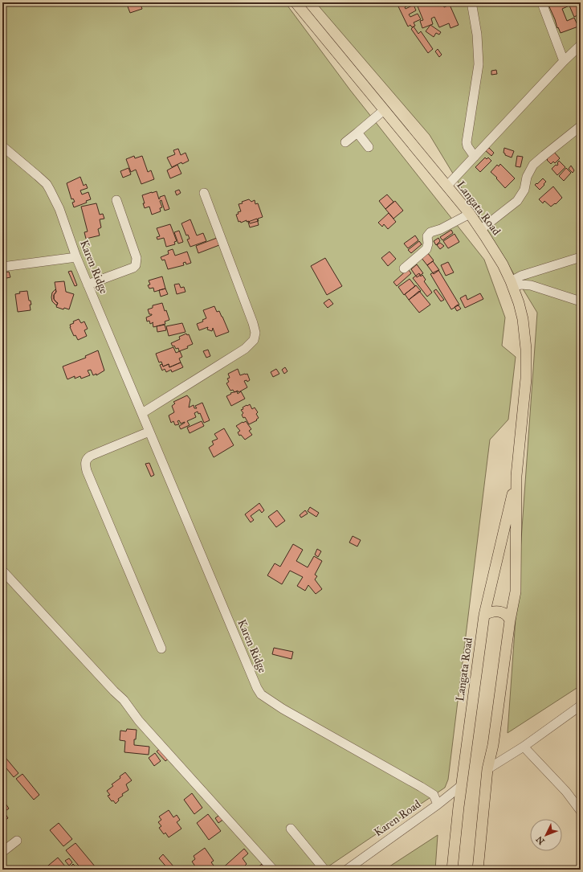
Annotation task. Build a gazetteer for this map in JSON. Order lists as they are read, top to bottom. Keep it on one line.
{"streets":{"main road":["Langata Road"],"street":["Karen Ridge","Karen Road"]},"crossings":[["Langata Road","Karen Road"],["Karen Ridge","Karen Road"]],"north":"bottom left"}
